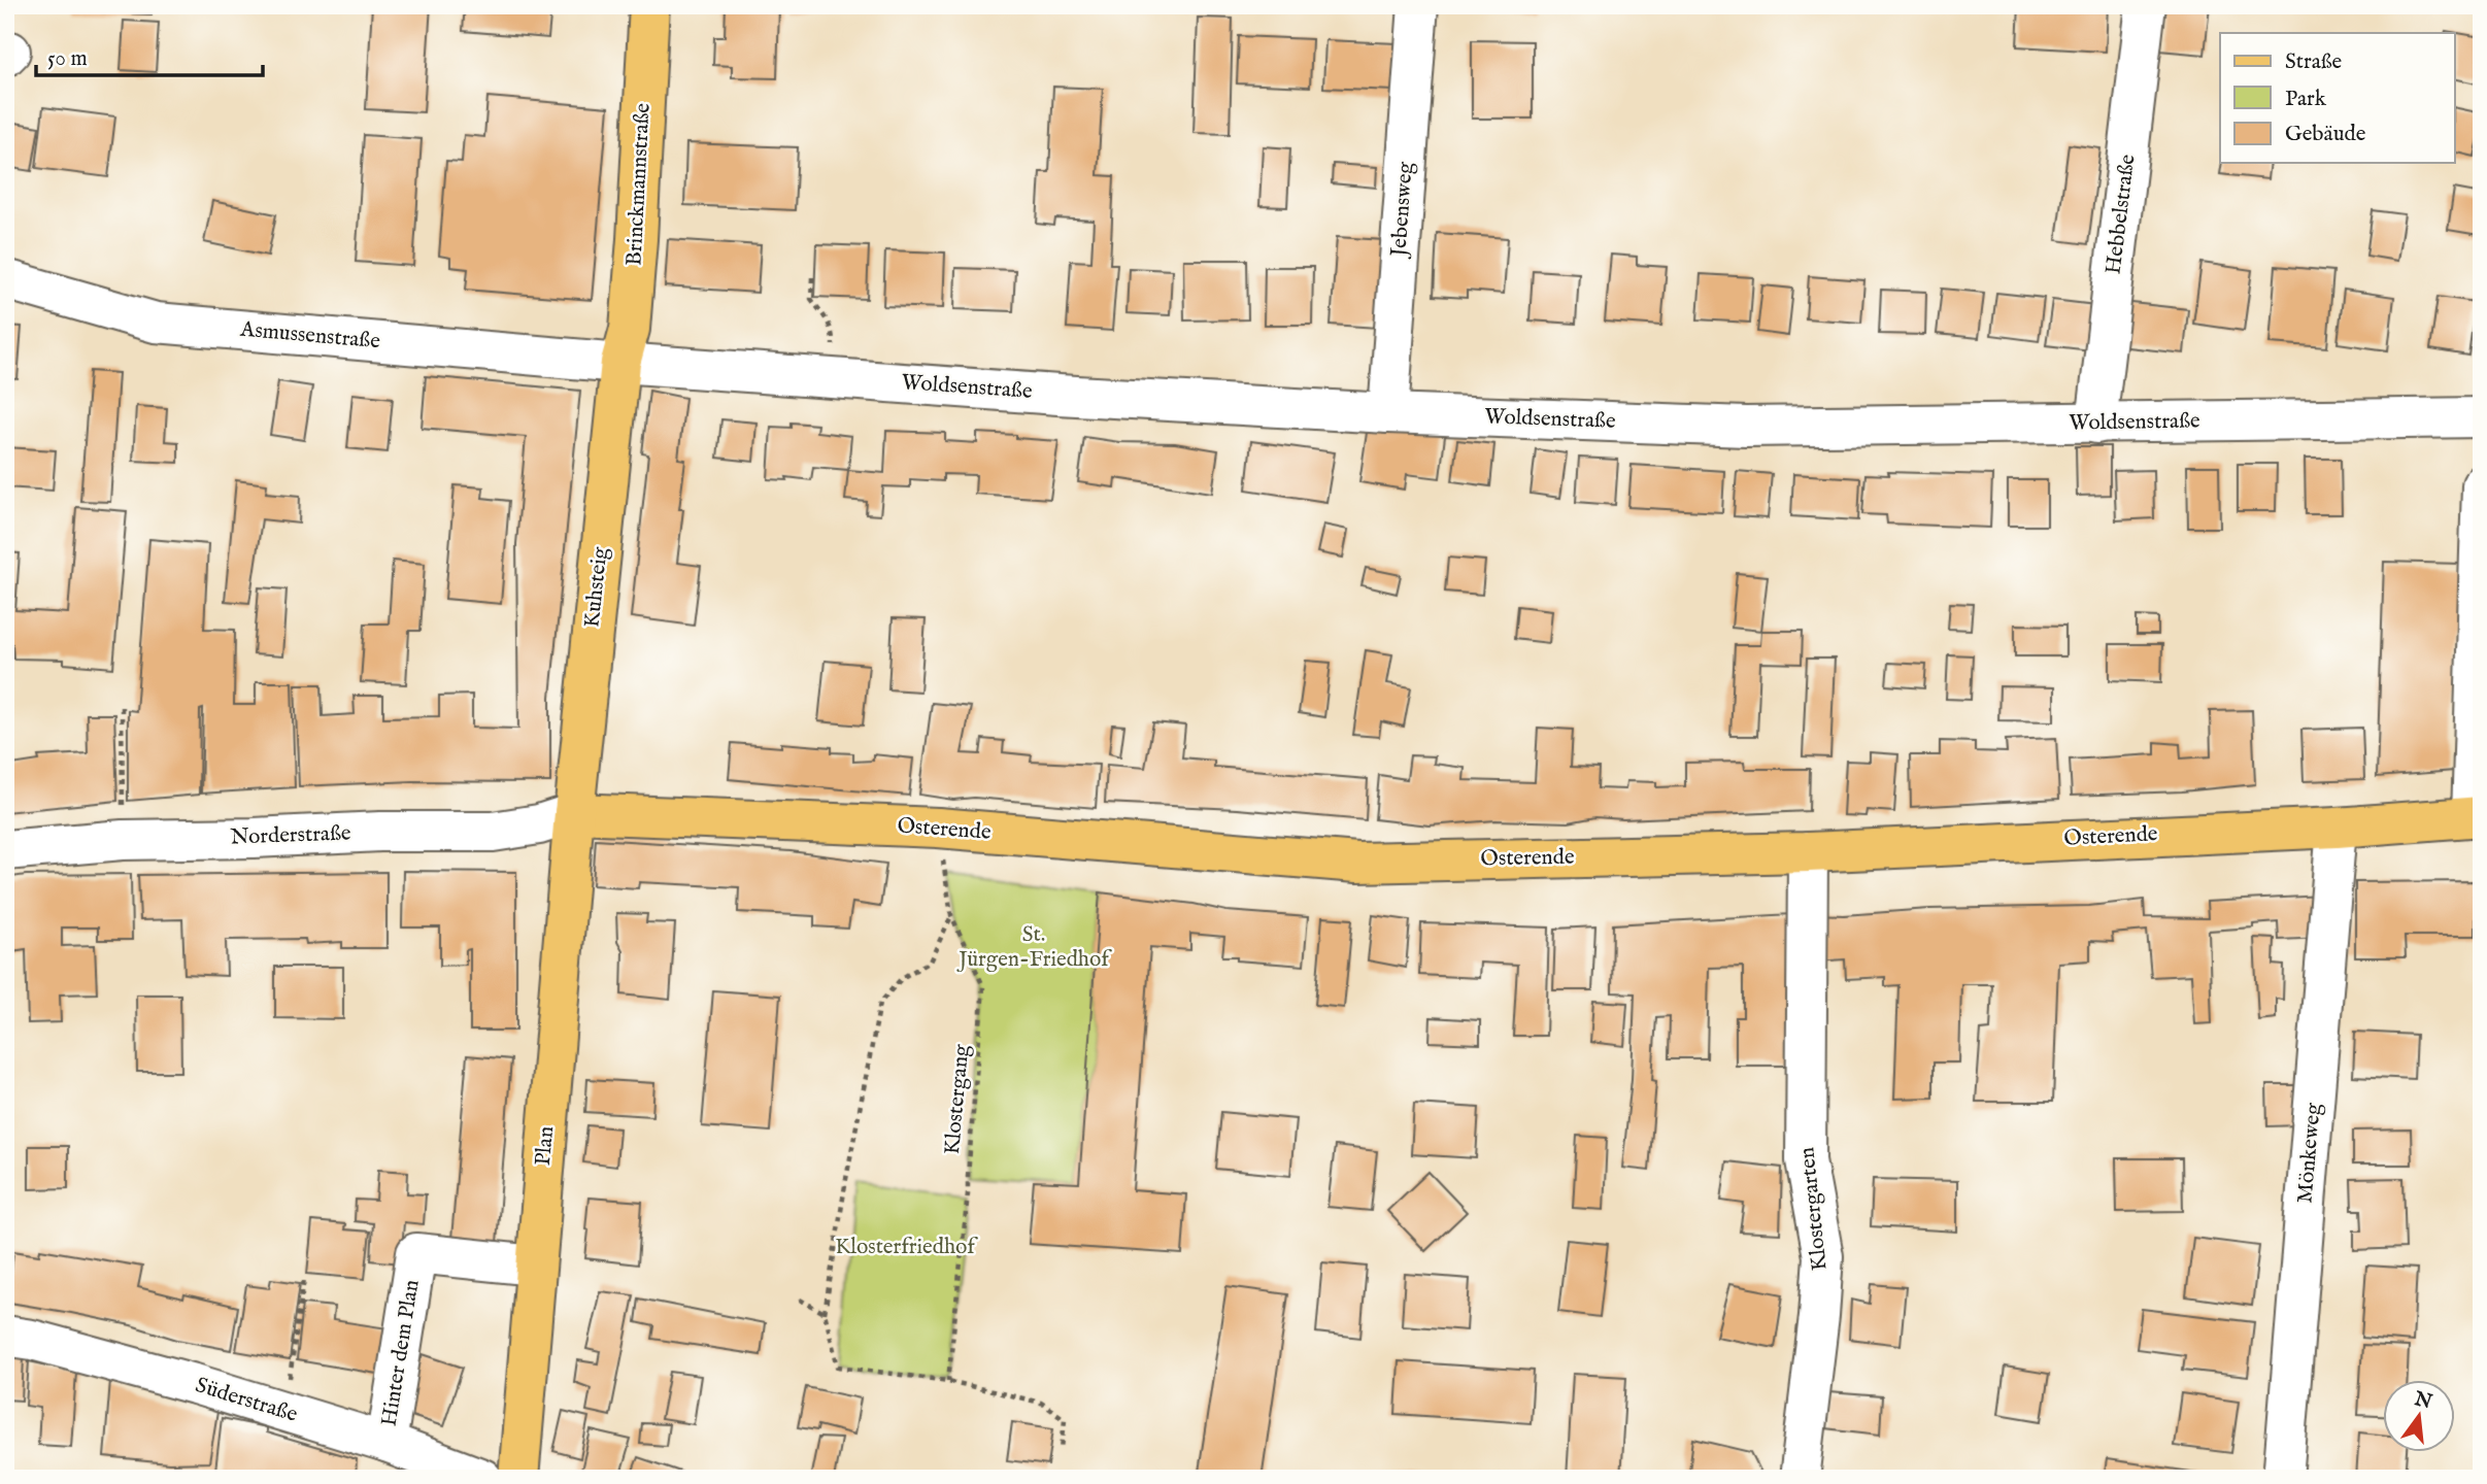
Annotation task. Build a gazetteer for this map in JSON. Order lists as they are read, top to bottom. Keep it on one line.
{"streets":{"main road":["Brinckmannstraße","Kuhsteig","Osterende","Plan"],"street":["Jebensweg","Hebbelstraße","Asmussenstraße","Woldsenstraße","Norderstraße","Mönkeweg","Klostergarten","Hinter dem Plan","Süderstraße"],"path":["Klostergang"]},"crossings":[["Brinckmannstraße","Asmussenstraße"],["Brinckmannstraße","Woldsenstraße"],["Brinckmannstraße","Kuhsteig"],["Jebensweg","Woldsenstraße"],["Hebbelstraße","Woldsenstraße"],["Asmussenstraße","Woldsenstraße"],["Asmussenstraße","Kuhsteig"],["Woldsenstraße","Kuhsteig"],["Kuhsteig","Osterende"],["Kuhsteig","Norderstraße"],["Kuhsteig","Plan"],["Osterende","Norderstraße"],["Osterende","Klostergang"],["Osterende","Plan"],["Osterende","Mönkeweg"],["Osterende","Klostergarten"],["Norderstraße","Plan"],["Plan","Hinter dem Plan"],["Hinter dem Plan","Süderstraße"]],"parks":["St. Jürgen-Friedhof","Klosterfriedhof"],"legend":["Straße","Park","Gebäude"],"scale_bar":"50 m","north":"top"}
